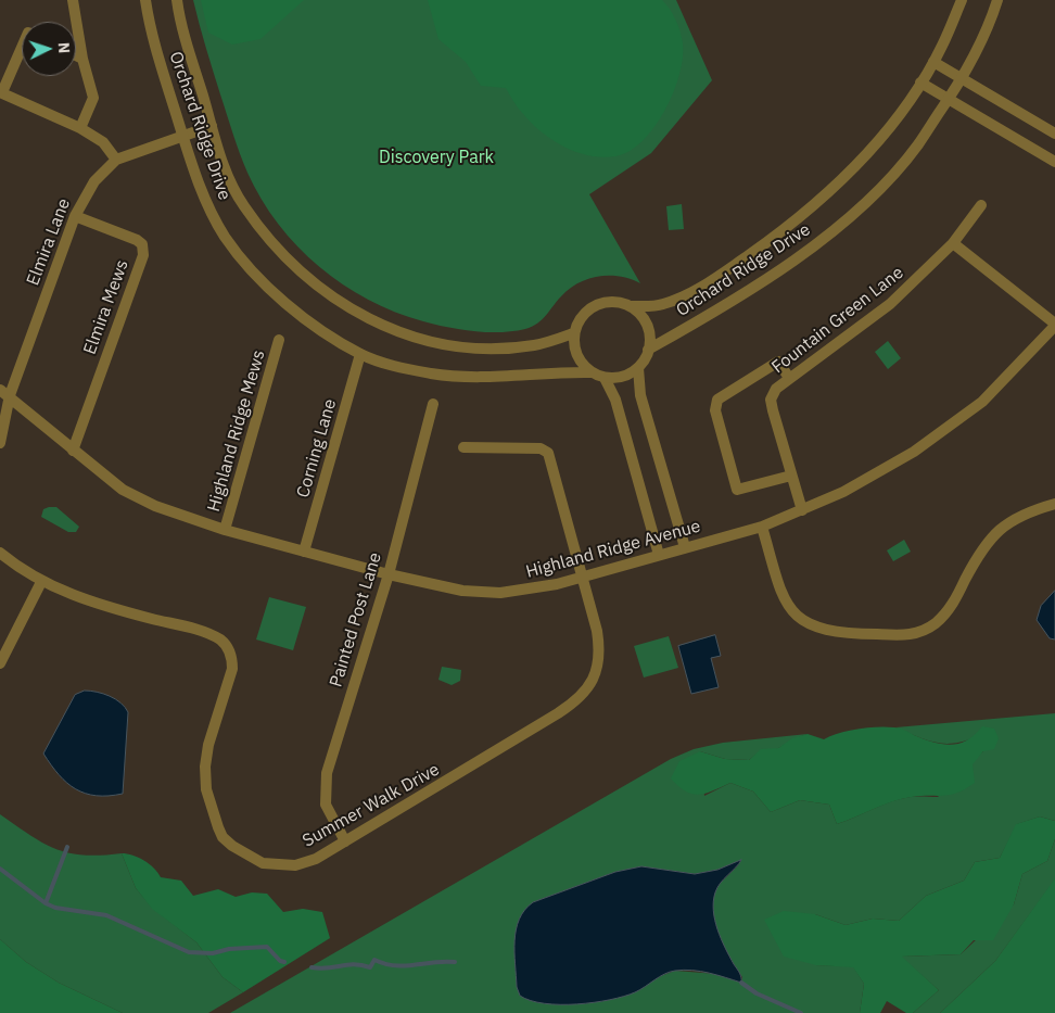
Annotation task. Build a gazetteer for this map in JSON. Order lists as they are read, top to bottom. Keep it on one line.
{"streets":{"street":["Orchard Ridge Drive","Elmira Lane","Elmira Mews","Fountain Green Lane","Highland Ridge Mews","Corning Lane","Highland Ridge Avenue","Painted Post Lane","Summer Walk Drive"]},"crossings":[["Orchard Ridge Drive","Elmira Lane"],["Orchard Ridge Drive","Corning Lane"],["Elmira Lane","Elmira Mews"],["Elmira Lane","Highland Ridge Avenue"],["Elmira Mews","Highland Ridge Avenue"],["Fountain Green Lane","Highland Ridge Avenue"],["Highland Ridge Mews","Highland Ridge Avenue"],["Corning Lane","Highland Ridge Avenue"],["Highland Ridge Avenue","Painted Post Lane"],["Highland Ridge Avenue","Summer Walk Drive"],["Painted Post Lane","Summer Walk Drive"]],"parks":["Discovery Park"],"north":"right"}
